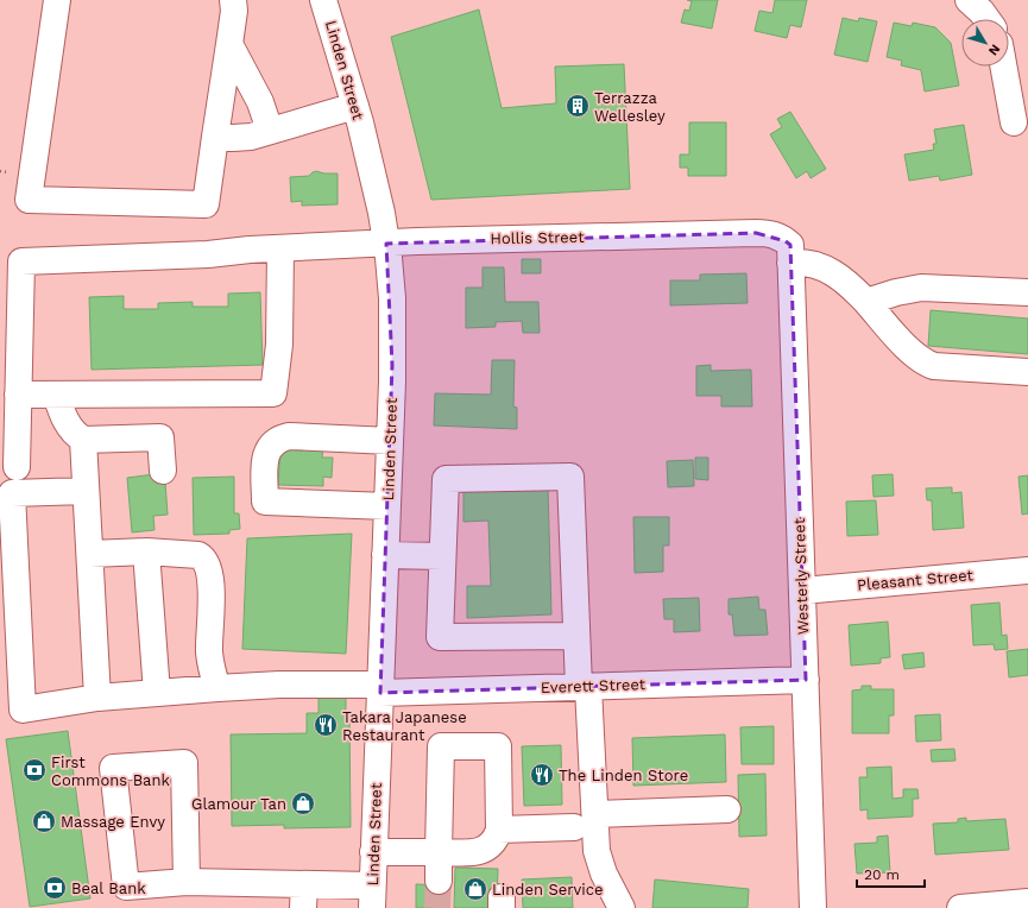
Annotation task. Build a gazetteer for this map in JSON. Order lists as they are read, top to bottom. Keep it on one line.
{"streets":{"street":["Linden Street","Hollis Street","Westerly Street","Pleasant Street","Everett Street"]},"crossings":[["Linden Street","Hollis Street"],["Linden Street","Everett Street"],["Hollis Street","Westerly Street"],["Westerly Street","Pleasant Street"],["Westerly Street","Everett Street"]],"places":{"building":["Terrazza Wellesley"],"restaurant":["Takara Japanese Restaurant","The Linden Store"],"bank":["First Commons Bank","Beal Bank"],"shop":["Glamour Tan","Massage Envy","Linden Service"]},"scale_bar":"20 m","north":"bottom right"}
